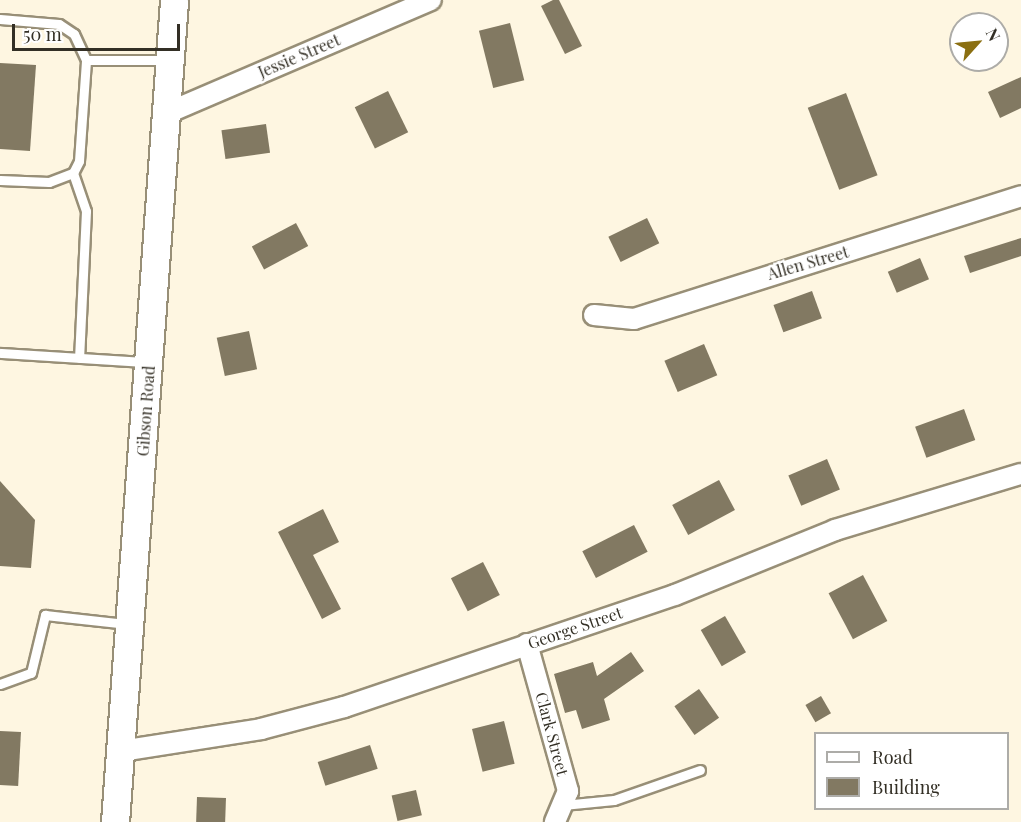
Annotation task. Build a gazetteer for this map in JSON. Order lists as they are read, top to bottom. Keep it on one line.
{"streets":{"street":["Jessie Street","Allen Street","Gibson Road","George Street","Clark Street"]},"crossings":[["Jessie Street","Gibson Road"],["Gibson Road","George Street"],["George Street","Clark Street"]],"legend":["Road","Building"],"scale_bar":"50 m","north":"top right"}
